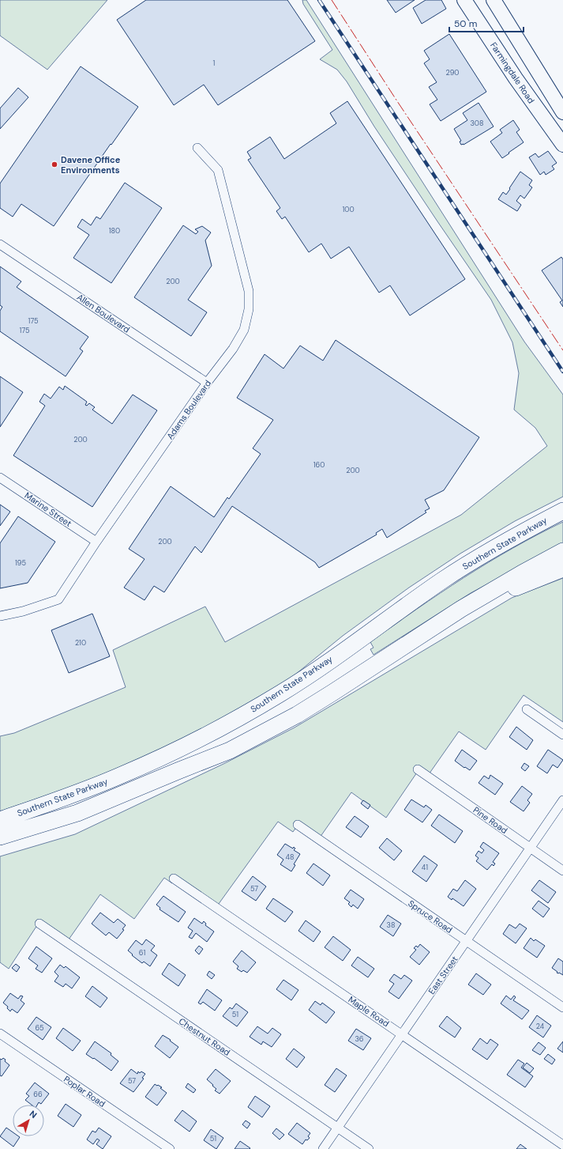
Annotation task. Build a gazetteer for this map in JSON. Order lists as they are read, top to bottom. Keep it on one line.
{"streets":{"highway":["Southern State Parkway"],"main road":["Farmingdale Road"],"street":["Allen Boulevard","Adams Boulevard","Marine Street","Pine Road","Spruce Road","East Street","Maple Road","Chestnut Road","Poplar Road"]},"crossings":[["Allen Boulevard","Adams Boulevard"],["Adams Boulevard","Marine Street"],["Pine Road","East Street"],["Spruce Road","East Street"],["East Street","Maple Road"],["East Street","Chestnut Road"]],"places":["Davene Office Environments"],"house_numbers":["1","290","308","100","180","200","175","175","200","160","200","200","195","210","48","41","57","38","61","51","24","65","36","57","66","51"],"scale_bar":"50 m","north":"top right"}
